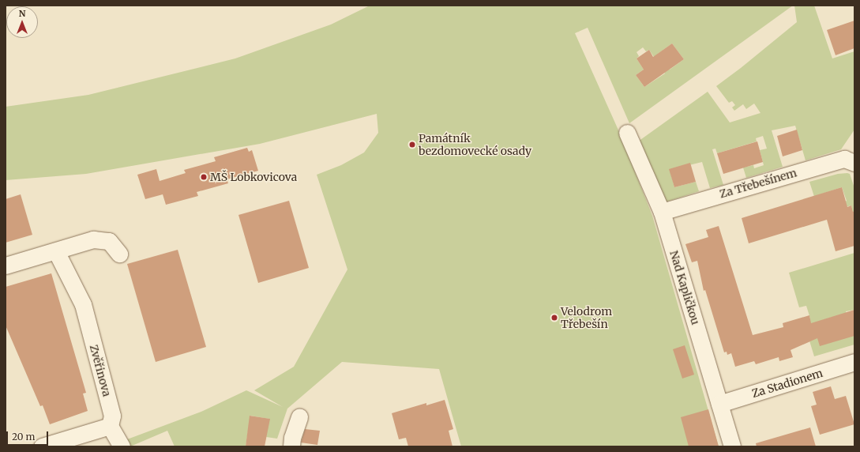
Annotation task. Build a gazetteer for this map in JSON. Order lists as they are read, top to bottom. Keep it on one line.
{"streets":{"street":["Za Třebešínem","Nad Kapličkou","Zvěřinova","Za Stadionem"]},"crossings":[["Za Třebešínem","Nad Kapličkou"],["Nad Kapličkou","Za Stadionem"]],"places":["Památník bezdomovecké osady","MŠ Lobkovicova","Velodrom Třebešín"],"scale_bar":"20 m","north":"top"}
